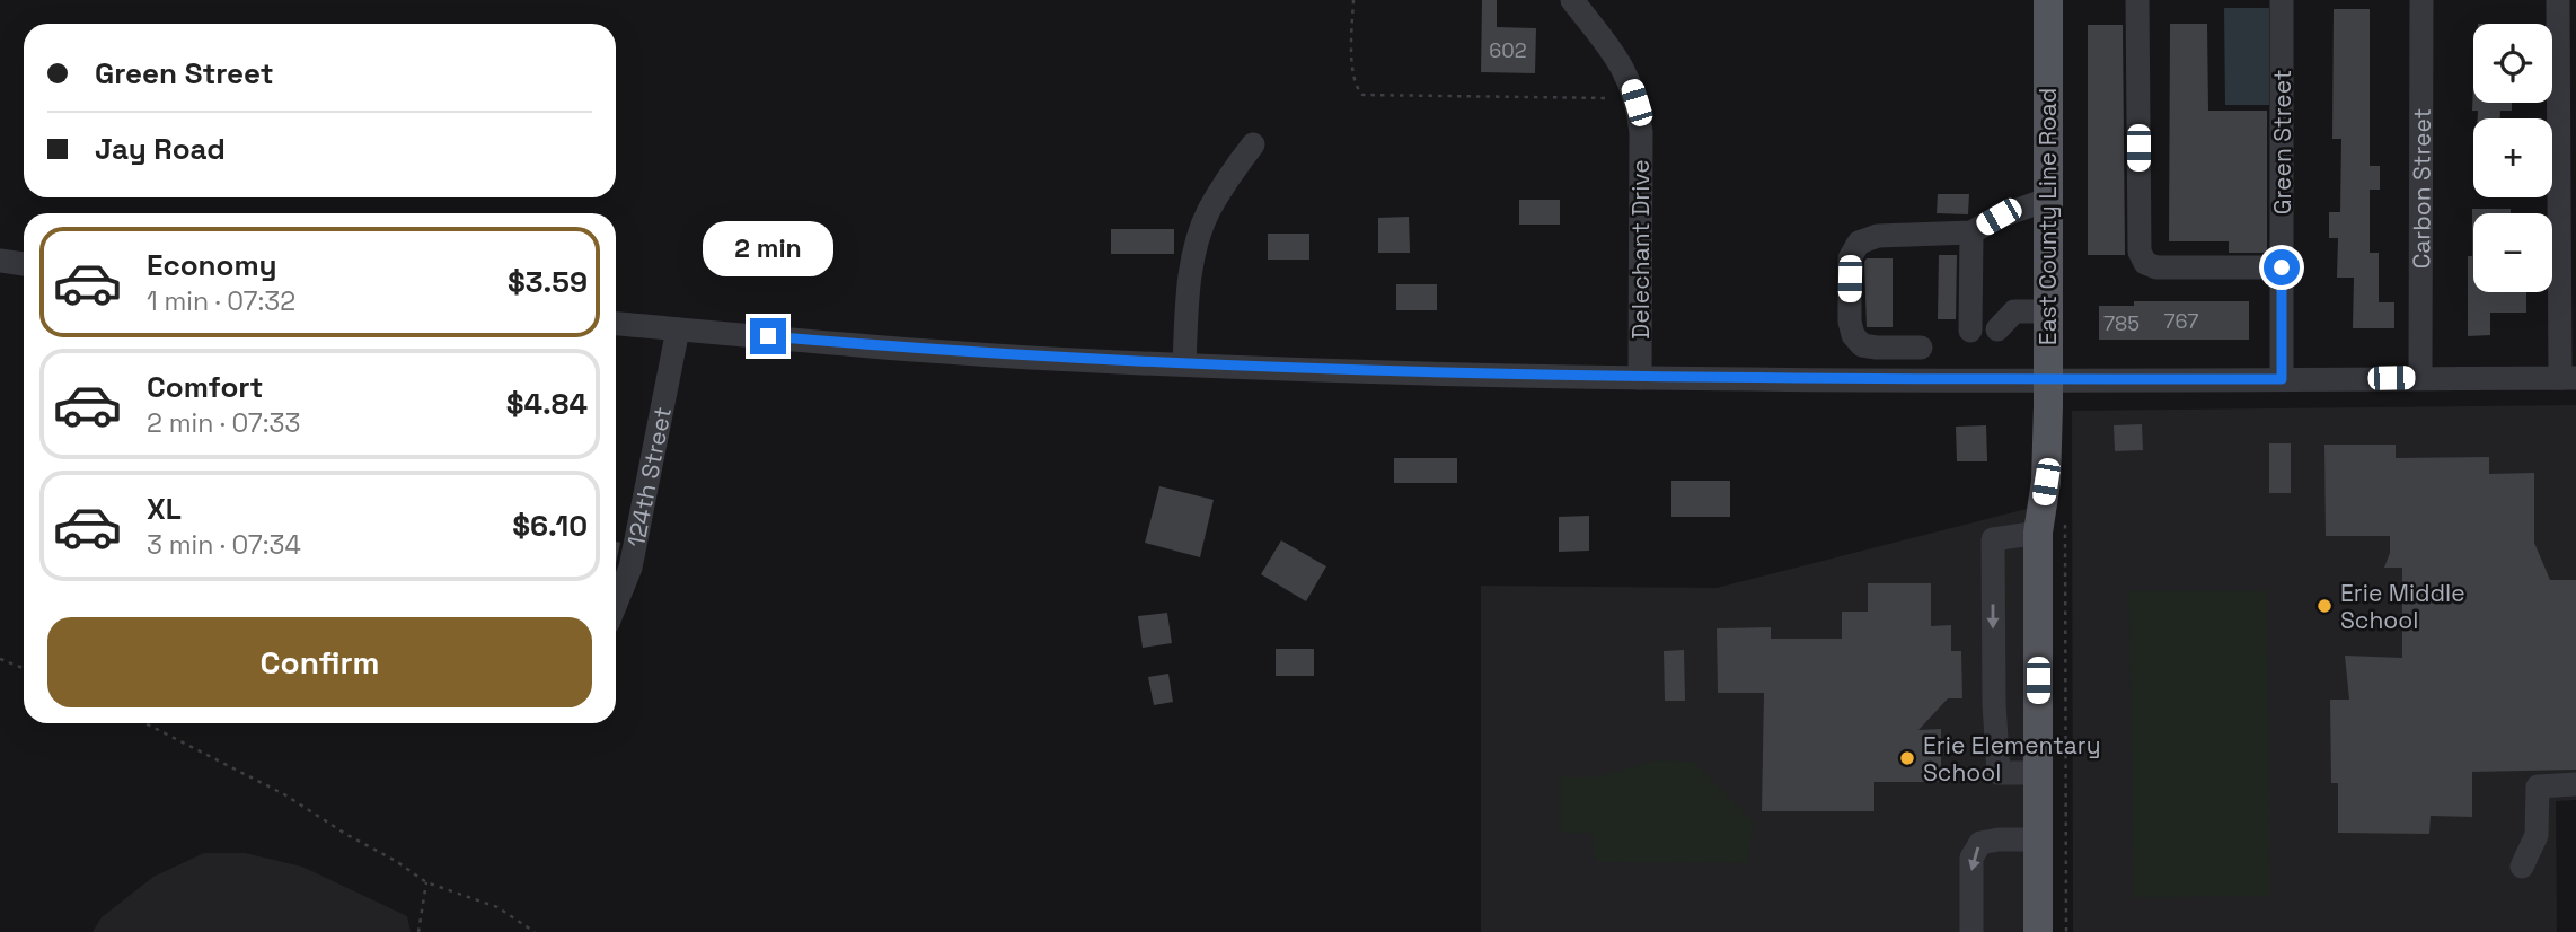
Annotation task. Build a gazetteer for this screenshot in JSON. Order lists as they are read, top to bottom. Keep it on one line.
{"streets":{"main road":["East County Line Road"],"street":["Green Street","Carbon Street","Delechant Drive","124th Street"]},"places":["Erie Middle School","Erie Elementary School"],"house_numbers":["602","767","785"],"page":{"map_buttons":["+","−"],"banner":["Green Street","Jay Road"],"bubble":"2 min","list":[{"name":"Economy","note":"1 min · 07:32","value":"$3.59"},{"name":"Comfort","note":"2 min · 07:33","value":"$4.84"},{"name":"XL","note":"3 min · 07:34","value":"$6.10"}],"buttons":"Confirm"}}
